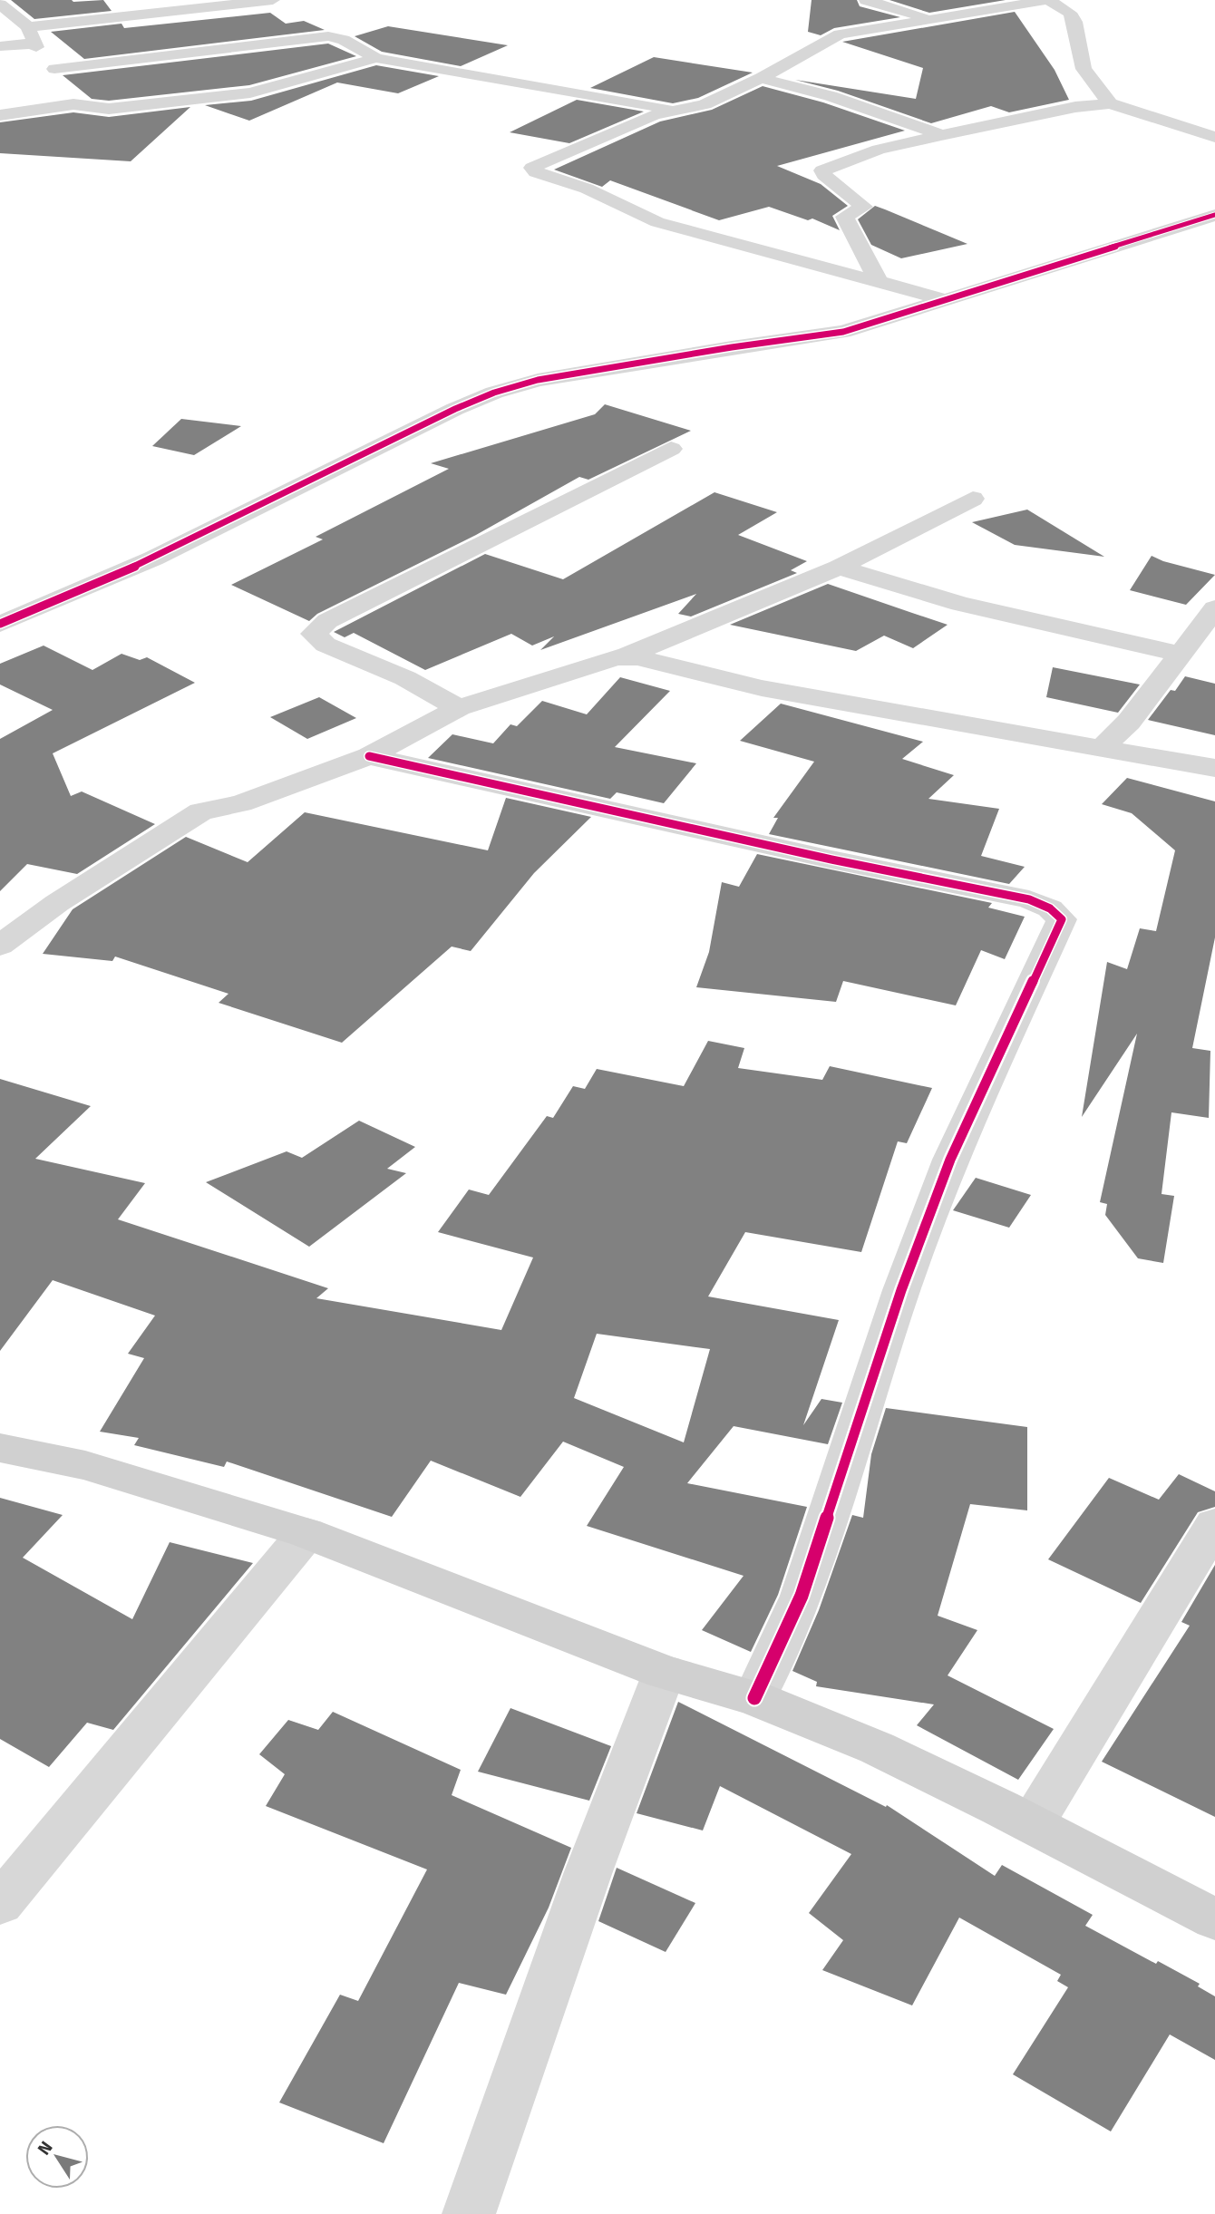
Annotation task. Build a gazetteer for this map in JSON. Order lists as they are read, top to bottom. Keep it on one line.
{"north":"top left"}
